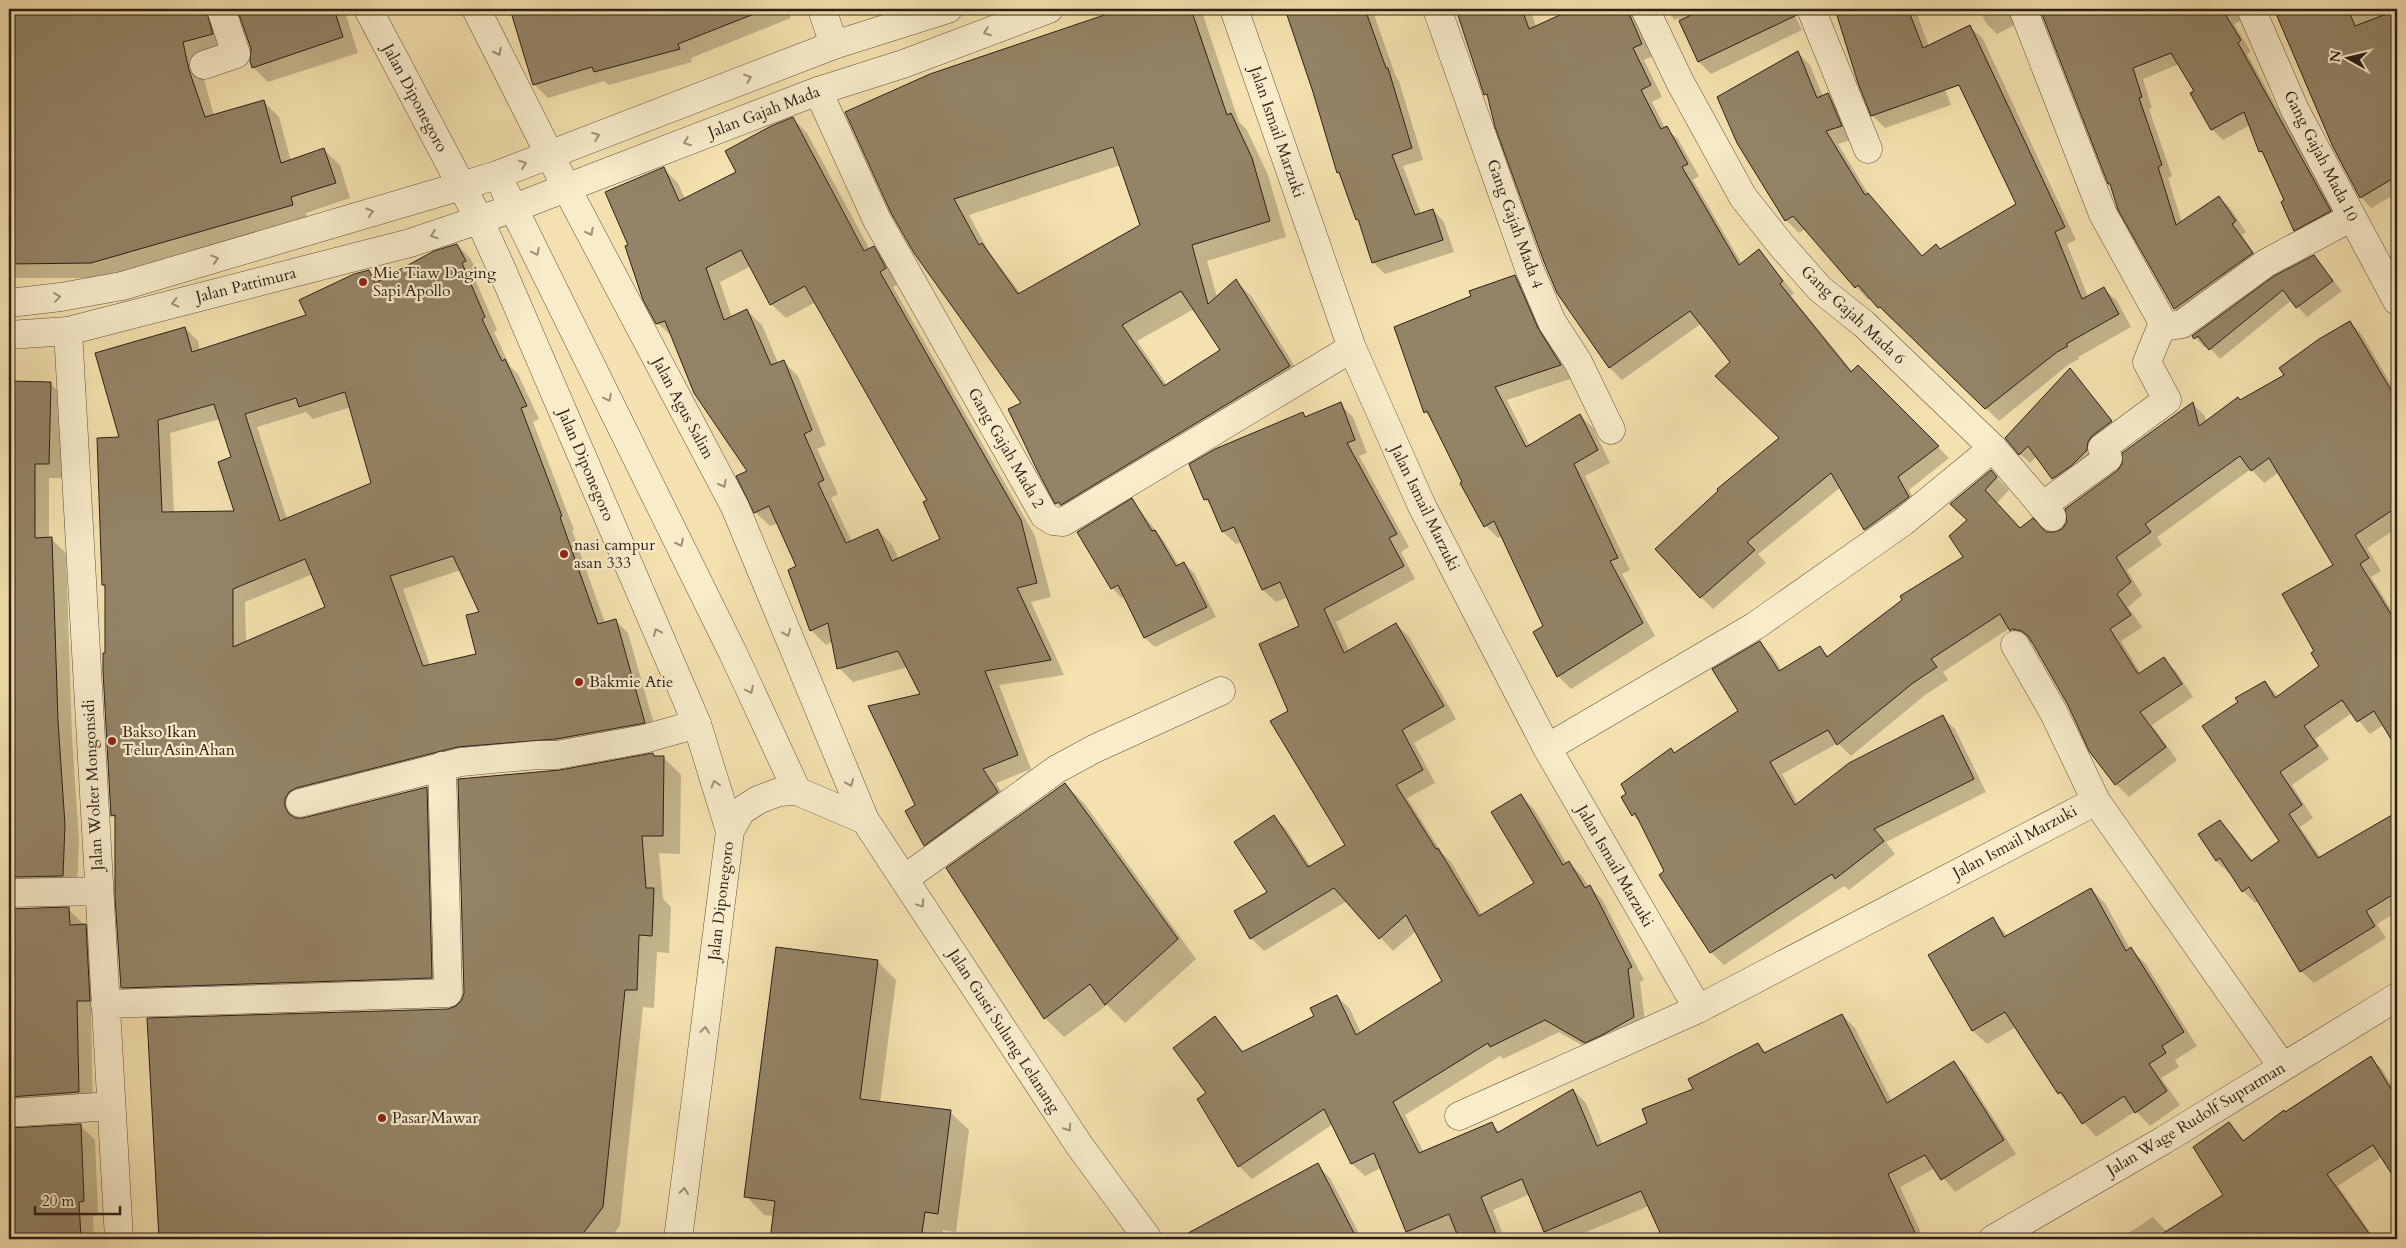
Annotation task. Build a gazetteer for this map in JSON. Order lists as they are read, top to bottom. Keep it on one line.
{"streets":{"street":["Jalan Diponegoro","Jalan Gajah Mada","Jalan Ismail Marzuki","Gang Gajah Mada 10","Gang Gajah Mada 4","Jalan Pattimura","Gang Gajah Mada 6","Jalan Agus Salim","Gang Gajah Mada 2","Jalan Wolter Mongonsidi","Jalan Gusti Sulung Lelanang","Jalan Wage Rudolf Supratman"]},"crossings":[["Jalan Diponegoro","Jalan Gajah Mada"],["Jalan Diponegoro","Jalan Pattimura"],["Jalan Gajah Mada","Jalan Pattimura"],["Jalan Gajah Mada","Jalan Agus Salim"],["Jalan Gajah Mada","Gang Gajah Mada 2"],["Jalan Ismail Marzuki","Gang Gajah Mada 2"],["Jalan Ismail Marzuki","Jalan Wage Rudolf Supratman"],["Jalan Pattimura","Jalan Wolter Mongonsidi"],["Jalan Agus Salim","Jalan Gusti Sulung Lelanang"]],"one_way":["Jalan Gusti Sulung Lelanang"],"places":["Mie Tiaw Daging Sapi Apollo","nasi campur asan 333","Bakmie Atie","Bakso Ikan Telur Asin Ahan","Pasar Mawar"],"scale_bar":"20 m","north":"left"}
